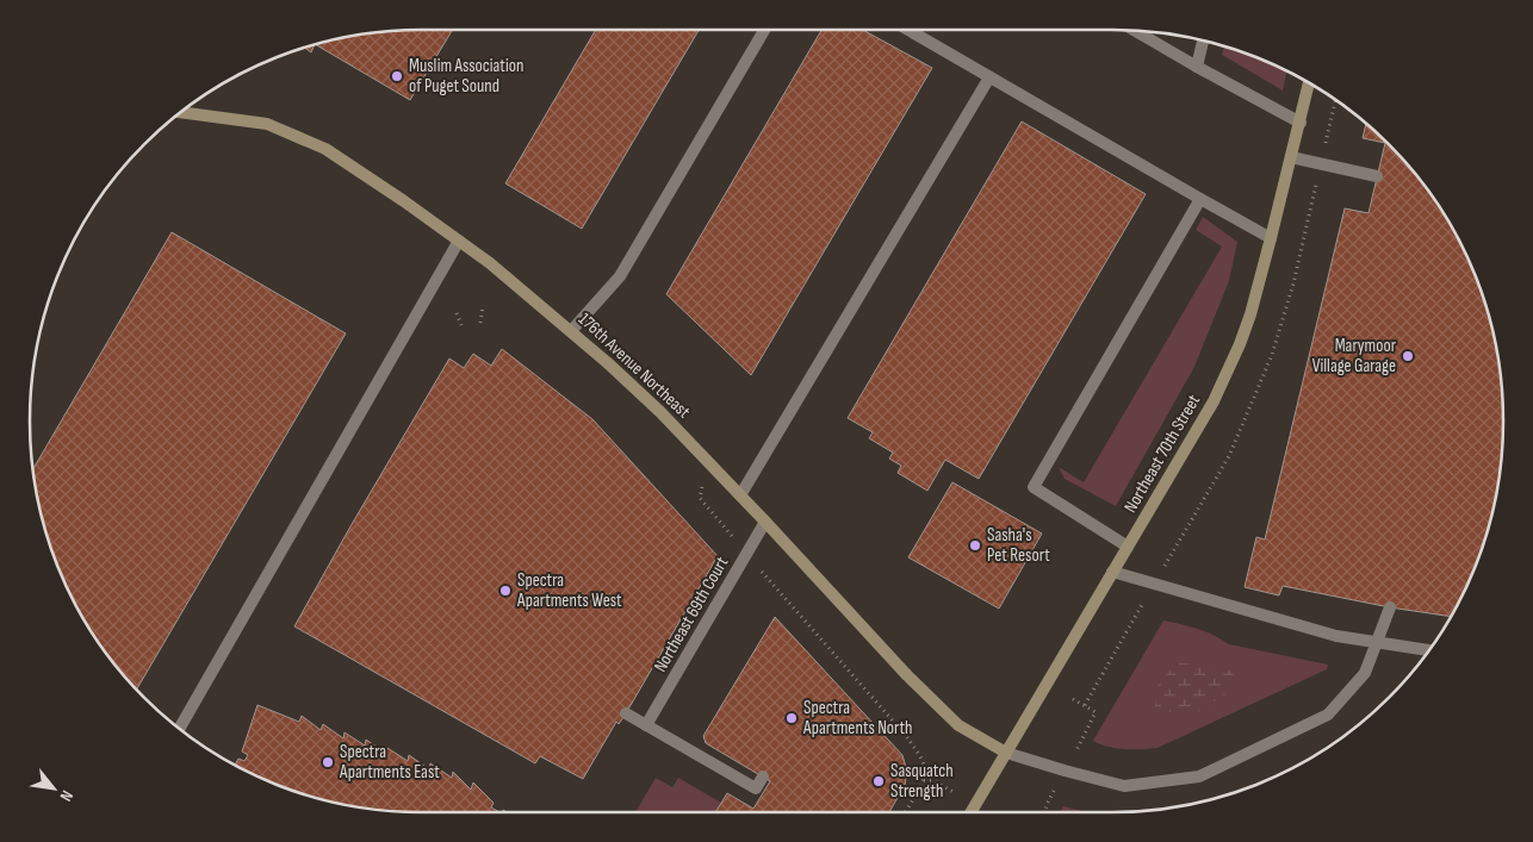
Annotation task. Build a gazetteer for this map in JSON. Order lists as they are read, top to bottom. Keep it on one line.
{"streets":{"street":["176th Avenue Northeast","Northeast 70th Street"],"lane":["Northeast 69th Court"]},"crossings":[["176th Avenue Northeast","Northeast 70th Street"],["176th Avenue Northeast","Northeast 69th Court"]],"places":["Muslim Association of Puget Sound","Marymoor Village Garage","Sasha's Pet Resort","Spectra Apartments West","Spectra Apartments North","Spectra Apartments East","Sasquatch Strength"],"north":"bottom right"}
